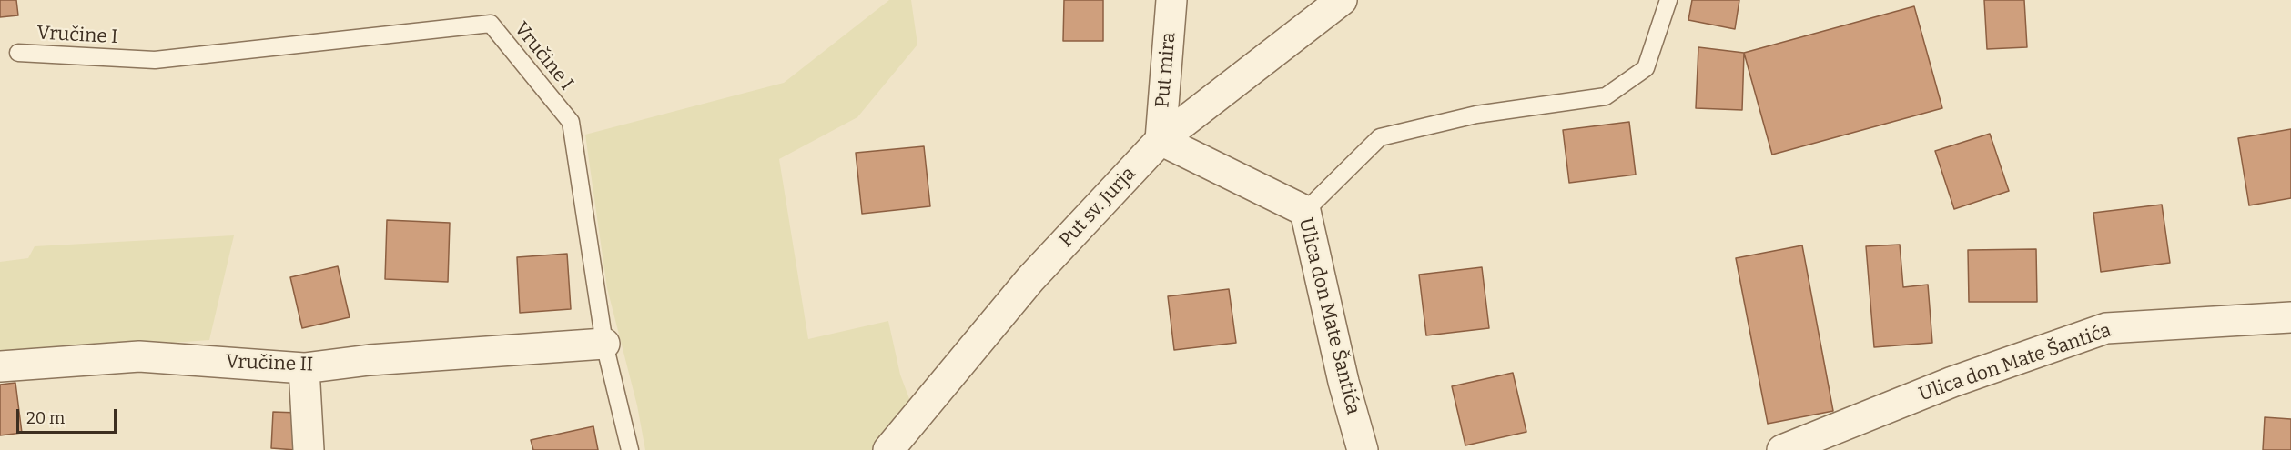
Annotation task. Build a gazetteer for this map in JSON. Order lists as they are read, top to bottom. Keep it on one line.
{"streets":{"street":["Put mira","Put sv. Jurja","Ulica don Mate Šantića","Vručine II"],"lane":["Vručine I"]},"crossings":[["Vručine I","Vručine II"],["Put mira","Put sv. Jurja"],["Put mira","Ulica don Mate Šantića"],["Put sv. Jurja","Ulica don Mate Šantića"]],"scale_bar":"20 m"}
